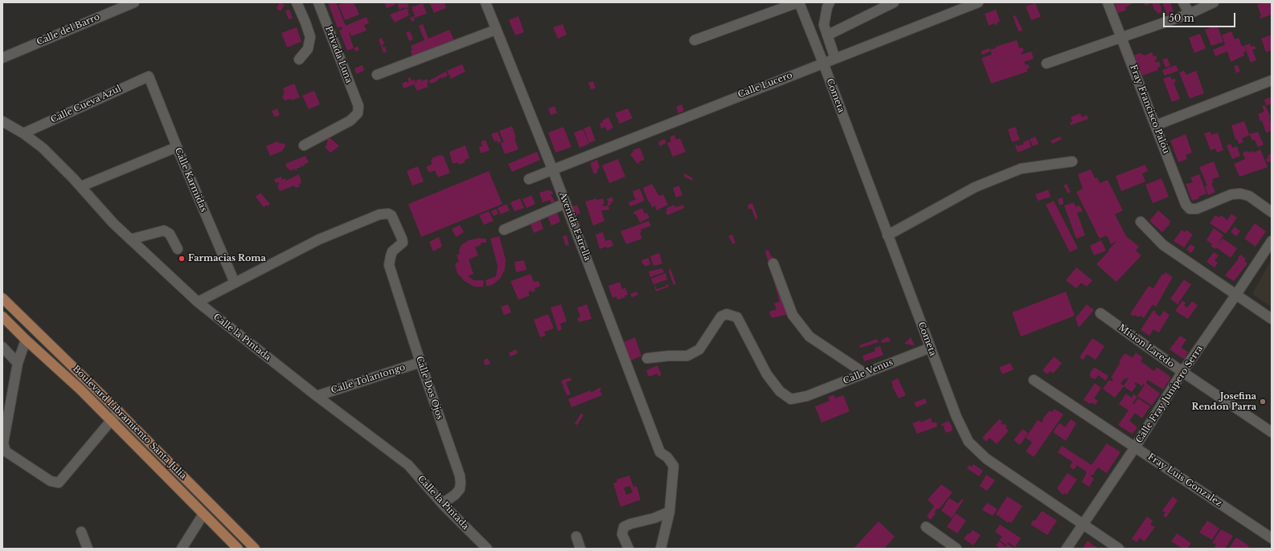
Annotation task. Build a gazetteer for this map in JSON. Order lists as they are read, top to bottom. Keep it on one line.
{"streets":{"main road":["Boulevard Libramiento Santa Julia"],"street":["Calle del Barro","Privada Luna","Calle Lucero","Cometa","Calle Cueva Azul","Fray Francisco Palóu","Calle Karmidas","Avenida Estrella","Calle la Pintada","Mision Laredo","Calle Venus","Calle Tolantongo","Calle Dos Ojos","Calle Fray Junípero Serra","Fray Luis Gonzalez"]},"crossings":[["Calle Lucero","Cometa"],["Calle Lucero","Avenida Estrella"],["Cometa","Calle Venus"],["Cometa","Calle Fray Junípero Serra"],["Calle Cueva Azul","Calle Karmidas"],["Calle Cueva Azul","Calle la Pintada"],["Calle Karmidas","Calle Dos Ojos"],["Calle la Pintada","Calle Tolantongo"],["Calle la Pintada","Calle Dos Ojos"],["Mision Laredo","Calle Fray Junípero Serra"],["Calle Tolantongo","Calle Dos Ojos"],["Calle Fray Junípero Serra","Fray Luis Gonzalez"]],"places":["Farmacias Roma","Josefina Rendon Parra"],"scale_bar":"50 m"}
